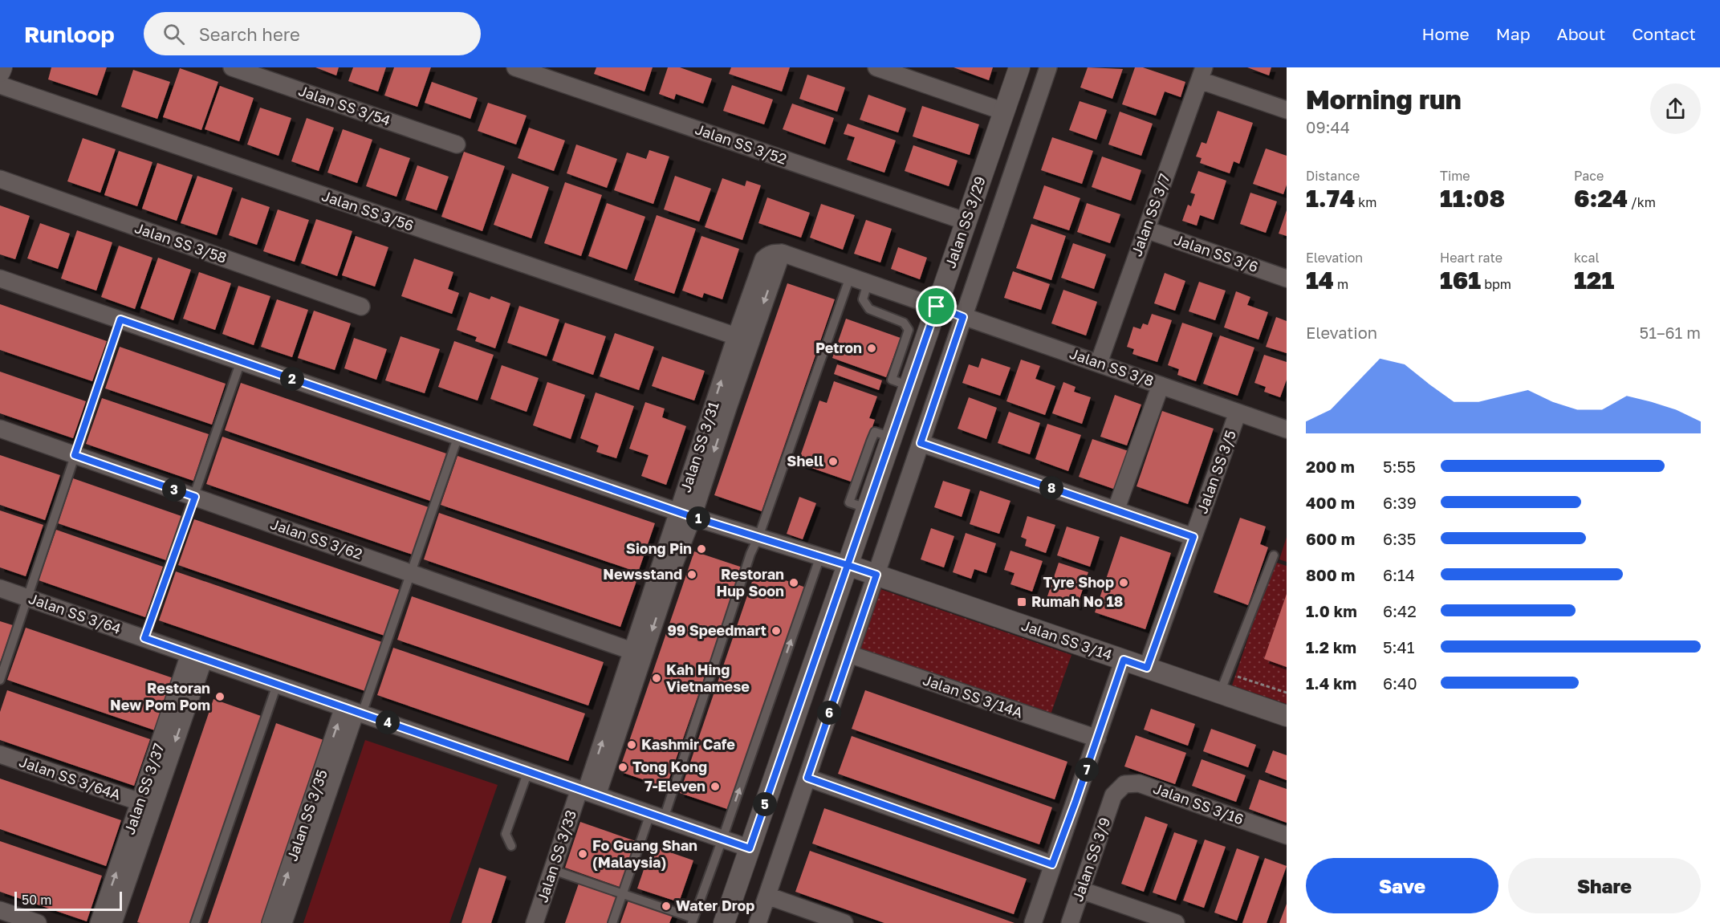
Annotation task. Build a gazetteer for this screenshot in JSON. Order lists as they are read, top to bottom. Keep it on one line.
{"streets":{"street":["Jalan SS 3/54","Jalan SS 3/52","Jalan SS 3/56","Jalan SS 3/7","Jalan SS 3/29","Jalan SS 3/58","Jalan SS 3/6","Jalan SS 3/8","Jalan SS 3/31","Jalan SS 3/5","Jalan SS 3/62","Jalan SS 3/64","Jalan SS 3/14","Jalan SS 3/14A","Jalan SS 3/64A","Jalan SS 3/37","Jalan SS 3/16","Jalan SS 3/35","Jalan SS 3/33","Jalan SS 3/9"]},"crossings":[["Jalan SS 3/52","Jalan SS 3/29"],["Jalan SS 3/56","Jalan SS 3/31"],["Jalan SS 3/7","Jalan SS 3/6"],["Jalan SS 3/7","Jalan SS 3/8"],["Jalan SS 3/29","Jalan SS 3/8"],["Jalan SS 3/29","Jalan SS 3/64"],["Jalan SS 3/29","Jalan SS 3/14"],["Jalan SS 3/8","Jalan SS 3/5"],["Jalan SS 3/31","Jalan SS 3/62"],["Jalan SS 3/31","Jalan SS 3/64"],["Jalan SS 3/31","Jalan SS 3/33"],["Jalan SS 3/5","Jalan SS 3/14"],["Jalan SS 3/64","Jalan SS 3/37"],["Jalan SS 3/64","Jalan SS 3/35"],["Jalan SS 3/64","Jalan SS 3/33"],["Jalan SS 3/64A","Jalan SS 3/37"],["Jalan SS 3/16","Jalan SS 3/9"]],"places":{"other":["Petron","Shell","Siong Pin","Newsstand","Restoran Hup Soon","Tyre Shop","99 Speedmart","Kah Hing Vietnamese","Restoran New Pom Pom","Kashmir Cafe","Tong Kong","7-Eleven","Fo Guang Shan (Malaysia)","Water Drop"],"transit":["Rumah No 18"]},"scale_bar":"50 m","page":{"header":"Runloop","search":"Search here","nav":["Home","Map","About","Contact"],"heading":["Morning run","09:44"],"stats":[["Distance","1.74 km"],["Time","11:08"],["Pace","6:24 /km"],["Elevation","14 m"],["Heart rate","161 bpm"],["kcal","121"]],"chart":["Elevation","51–61 m"],"pins":["2","8","3","1","6","4","7","5"],"list":[{"name":"200 m","note":"5:55"},{"name":"400 m","note":"6:39"},{"name":"600 m","note":"6:35"},{"name":"800 m","note":"6:14"},{"name":"1.0 km","note":"6:42"},{"name":"1.2 km","note":"5:41"},{"name":"1.4 km","note":"6:40"}],"buttons":["Save","Share"],"scale":"50 m"}}
